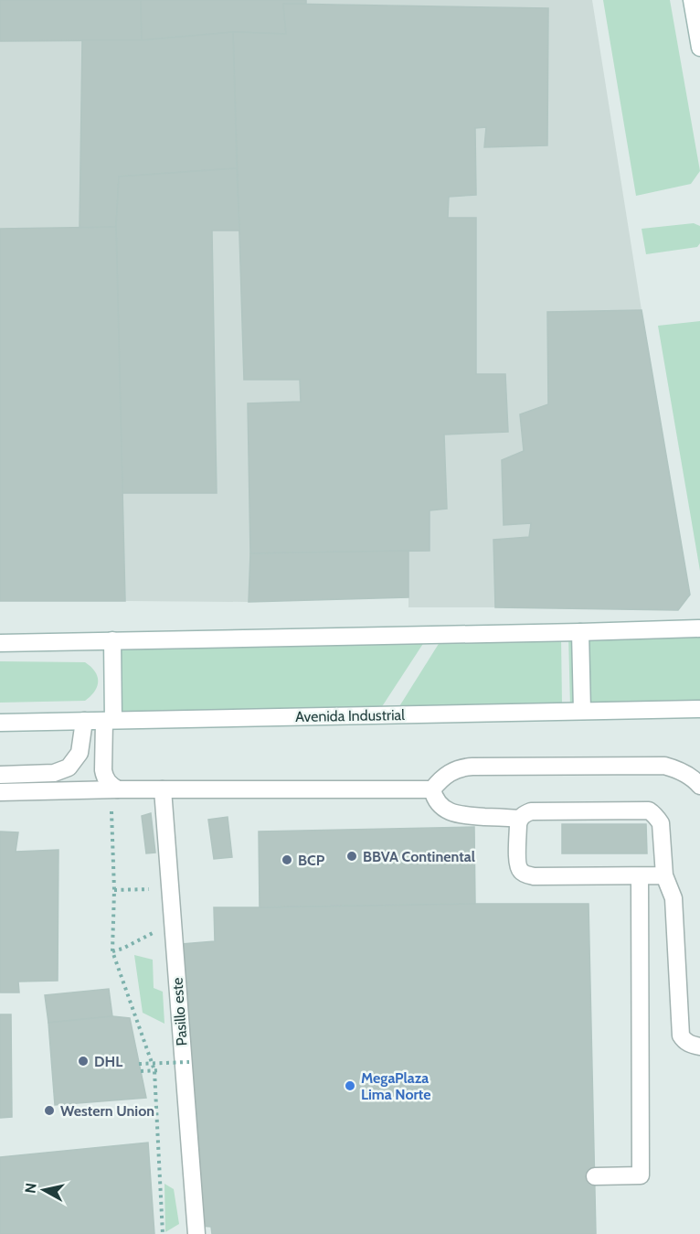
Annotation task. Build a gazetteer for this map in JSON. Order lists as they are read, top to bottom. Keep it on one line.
{"streets":{"main road":["Avenida Industrial","Pasillo este"]},"places":["BBVA Continental","BCP","DHL","MegaPlaza Lima Norte","Western Union"],"north":"left"}
